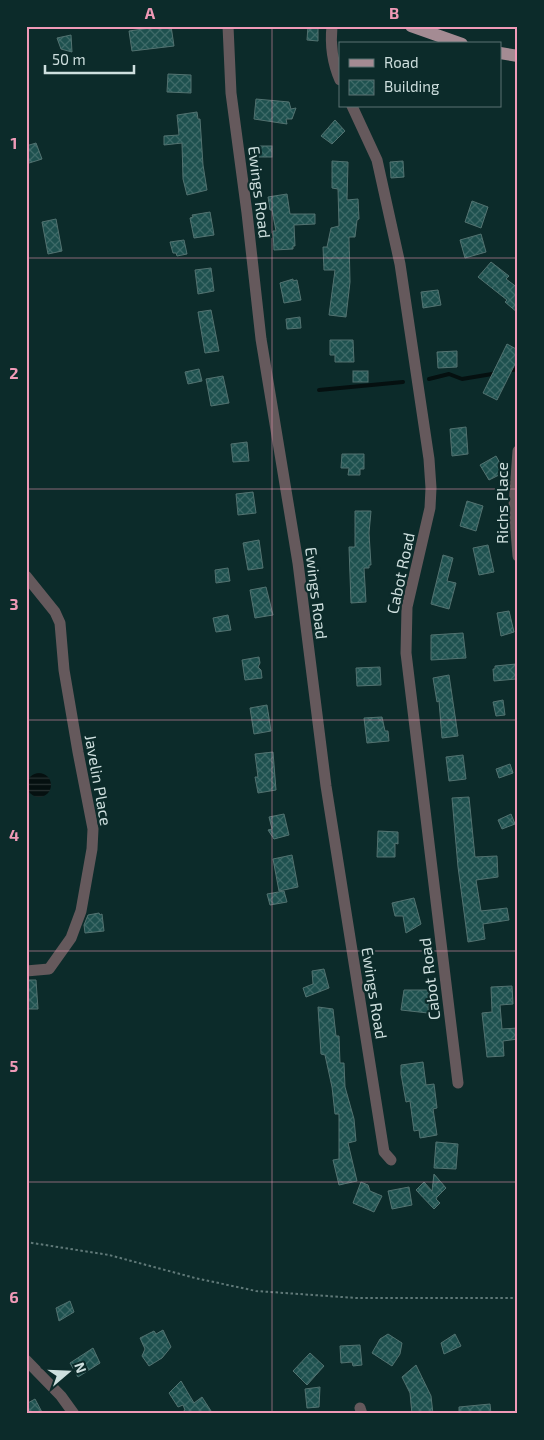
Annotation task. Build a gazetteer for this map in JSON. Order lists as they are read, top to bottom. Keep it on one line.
{"streets":{"street":["Ewings Road","Richs Place","Cabot Road","Javelin Place"]},"legend":["Road","Building"],"scale_bar":"50 m","north":"right","grid":{"columns":["A","B"],"rows":["1","2","3","4","5","6"]}}
